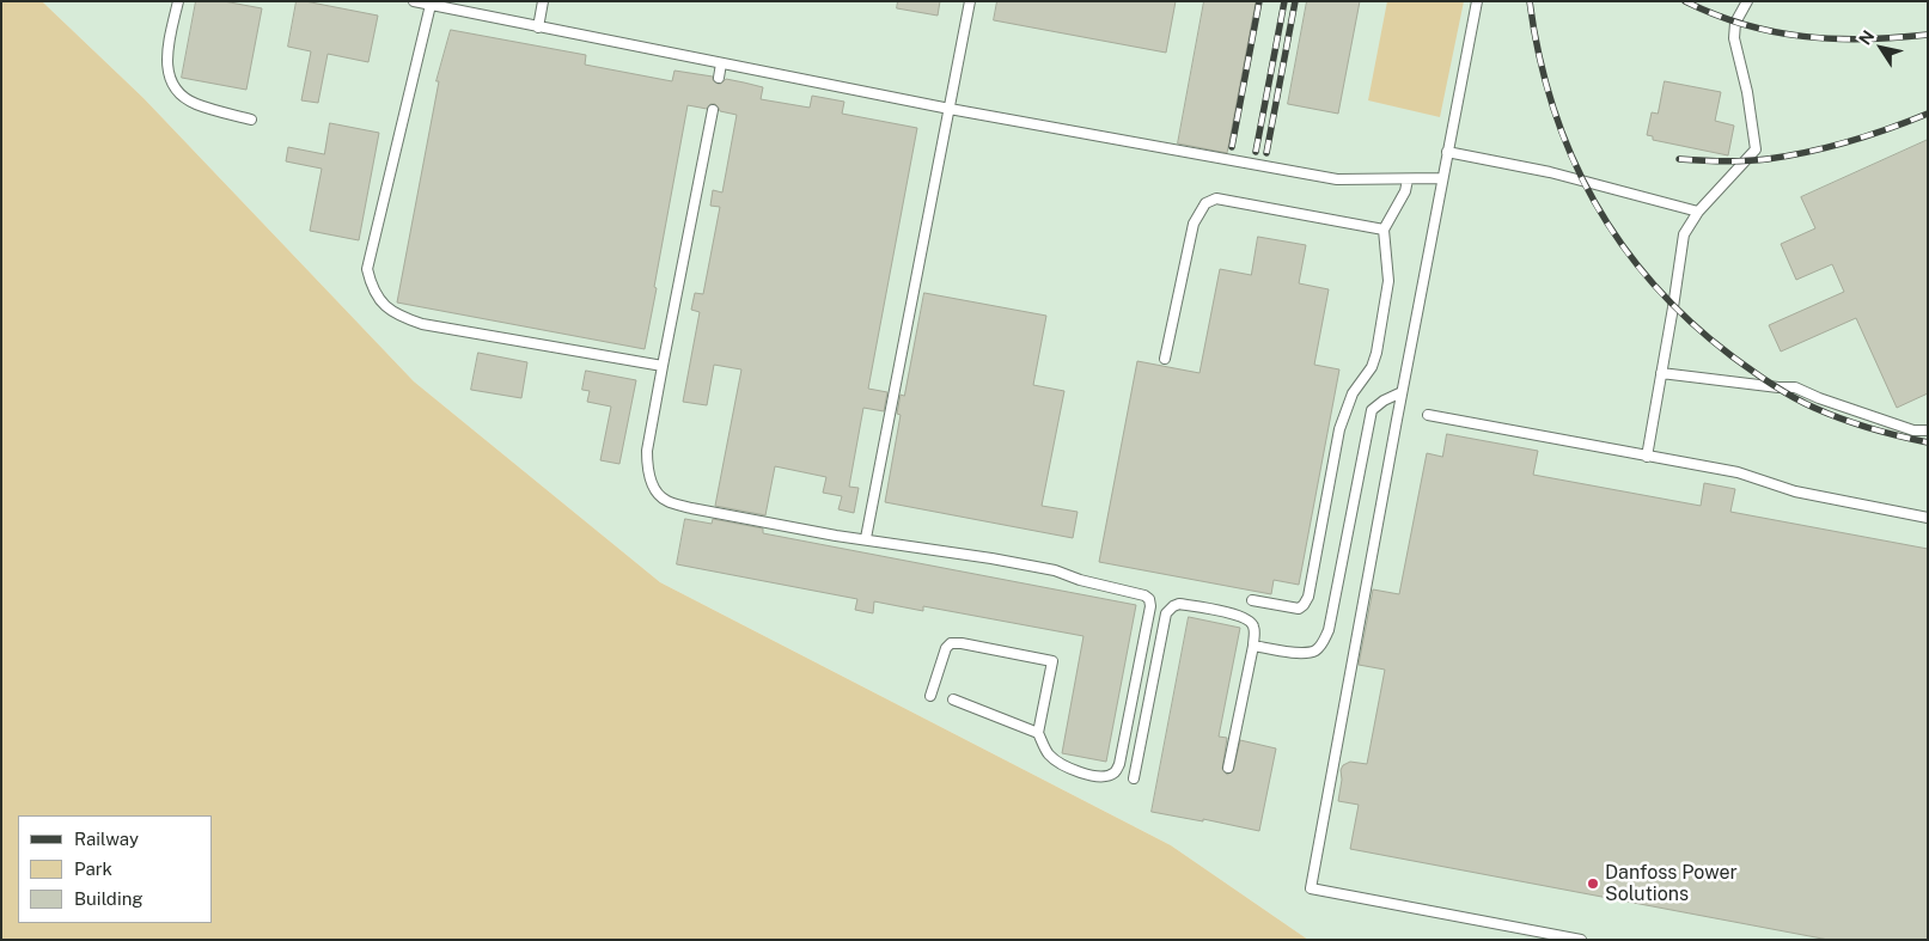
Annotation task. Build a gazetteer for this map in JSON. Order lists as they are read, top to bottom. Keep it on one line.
{"places":["Danfoss Power Solutions"],"legend":["Railway","Park","Building"],"north":"top left"}
